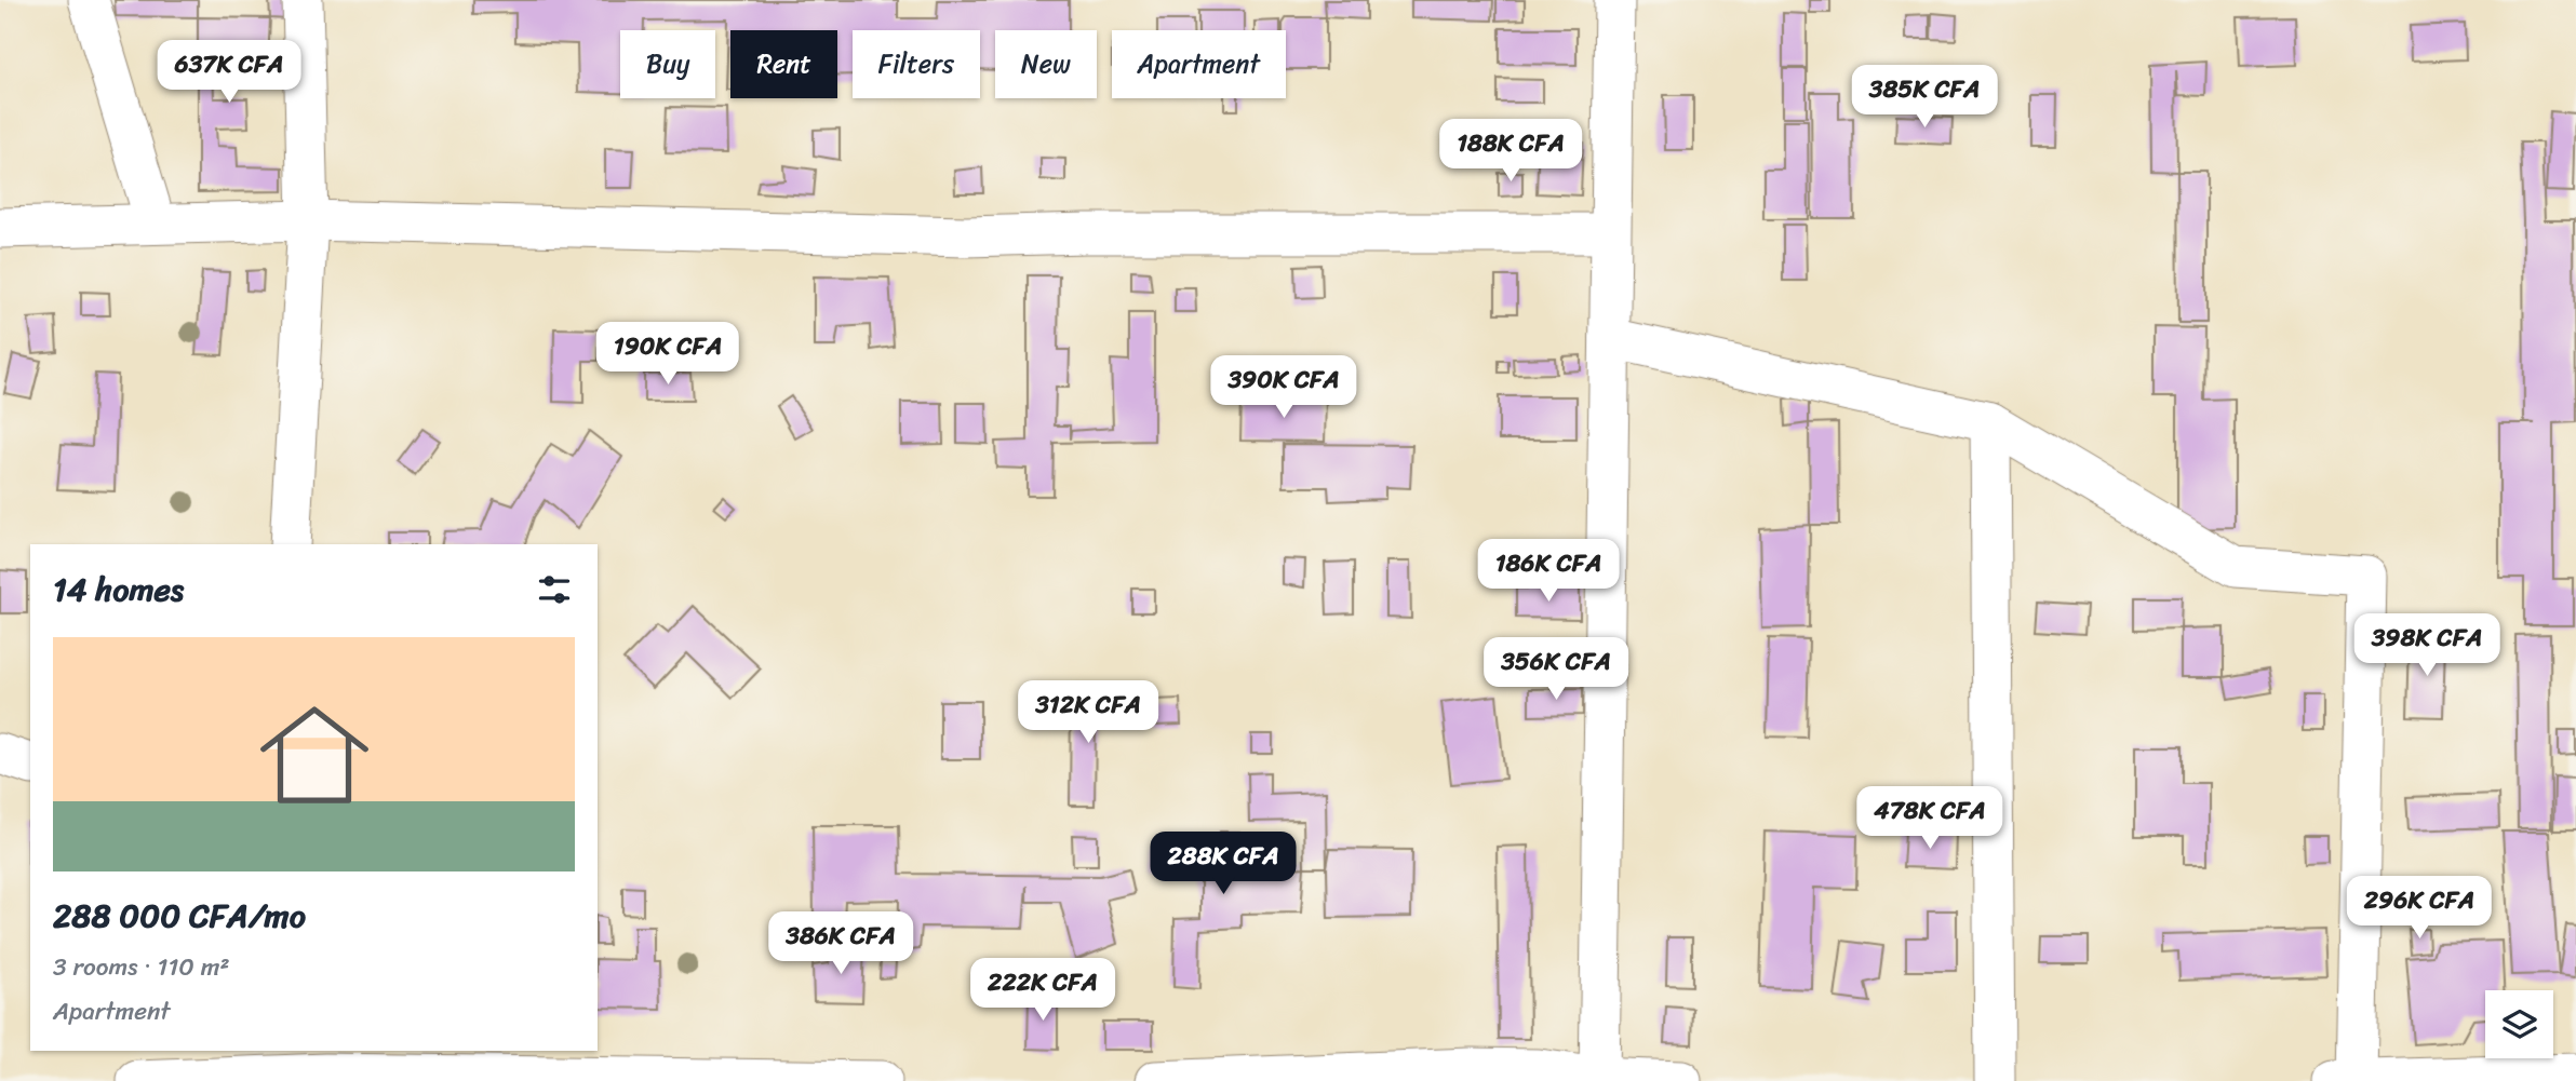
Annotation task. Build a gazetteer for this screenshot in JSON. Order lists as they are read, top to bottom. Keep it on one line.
{"page":{"chip":["Buy","Rent","Filters","New","Apartment"],"price":["637K CFA","385K CFA","188K CFA","190K CFA","390K CFA","186K CFA","398K CFA","356K CFA","312K CFA","478K CFA","288K CFA","296K CFA","386K CFA","222K CFA"],"heading":"14 homes","list":[{"name":"288 000 CFA/mo","note":"3 rooms · 110 m² · Apartment"}]}}
